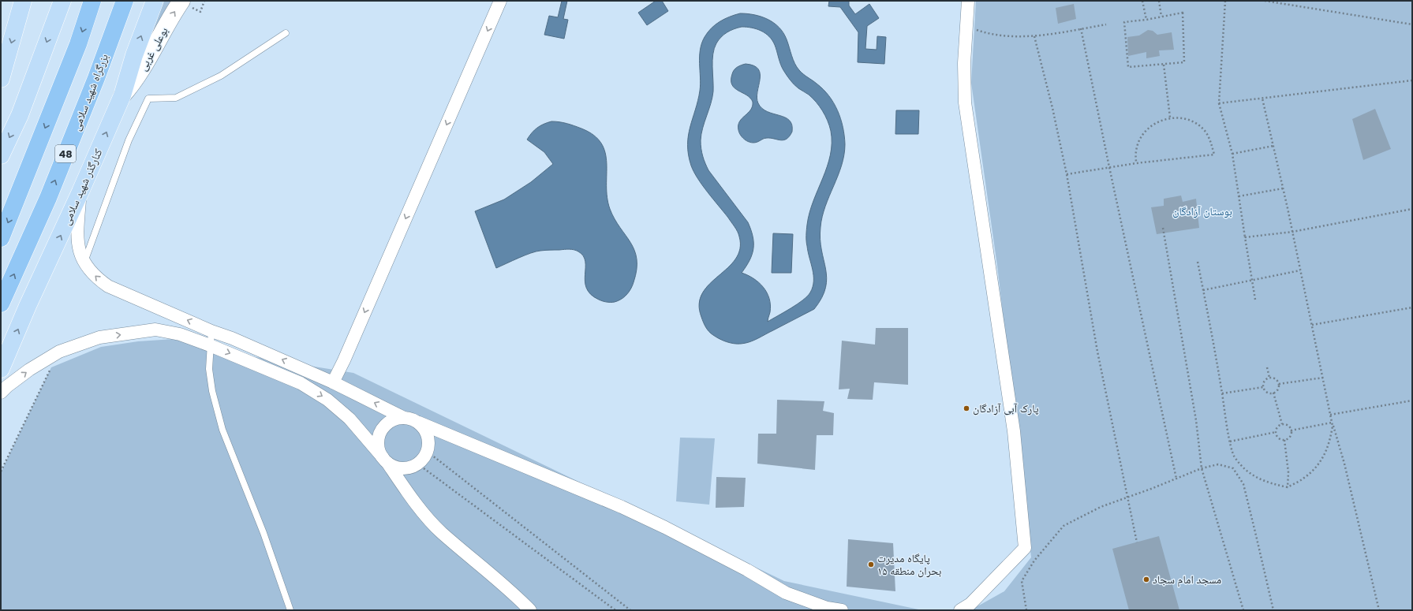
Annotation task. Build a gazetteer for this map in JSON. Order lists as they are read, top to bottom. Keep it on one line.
{"streets":{"highway":["بزرگراه شهید سلامی","48"],"main road":["بوعلی غربی","کنارگذر شهید سلامی"]},"crossings":[["بوعلی غربی","کنارگذر شهید سلامی"]],"one_way":["بوعلی غربی"],"parks":["بوستان آزادگان"],"places":["پارک آبی آزادگان","پایگاه مدیرت بحران منطقه ۱۵","مسجد امام سجاد"]}
